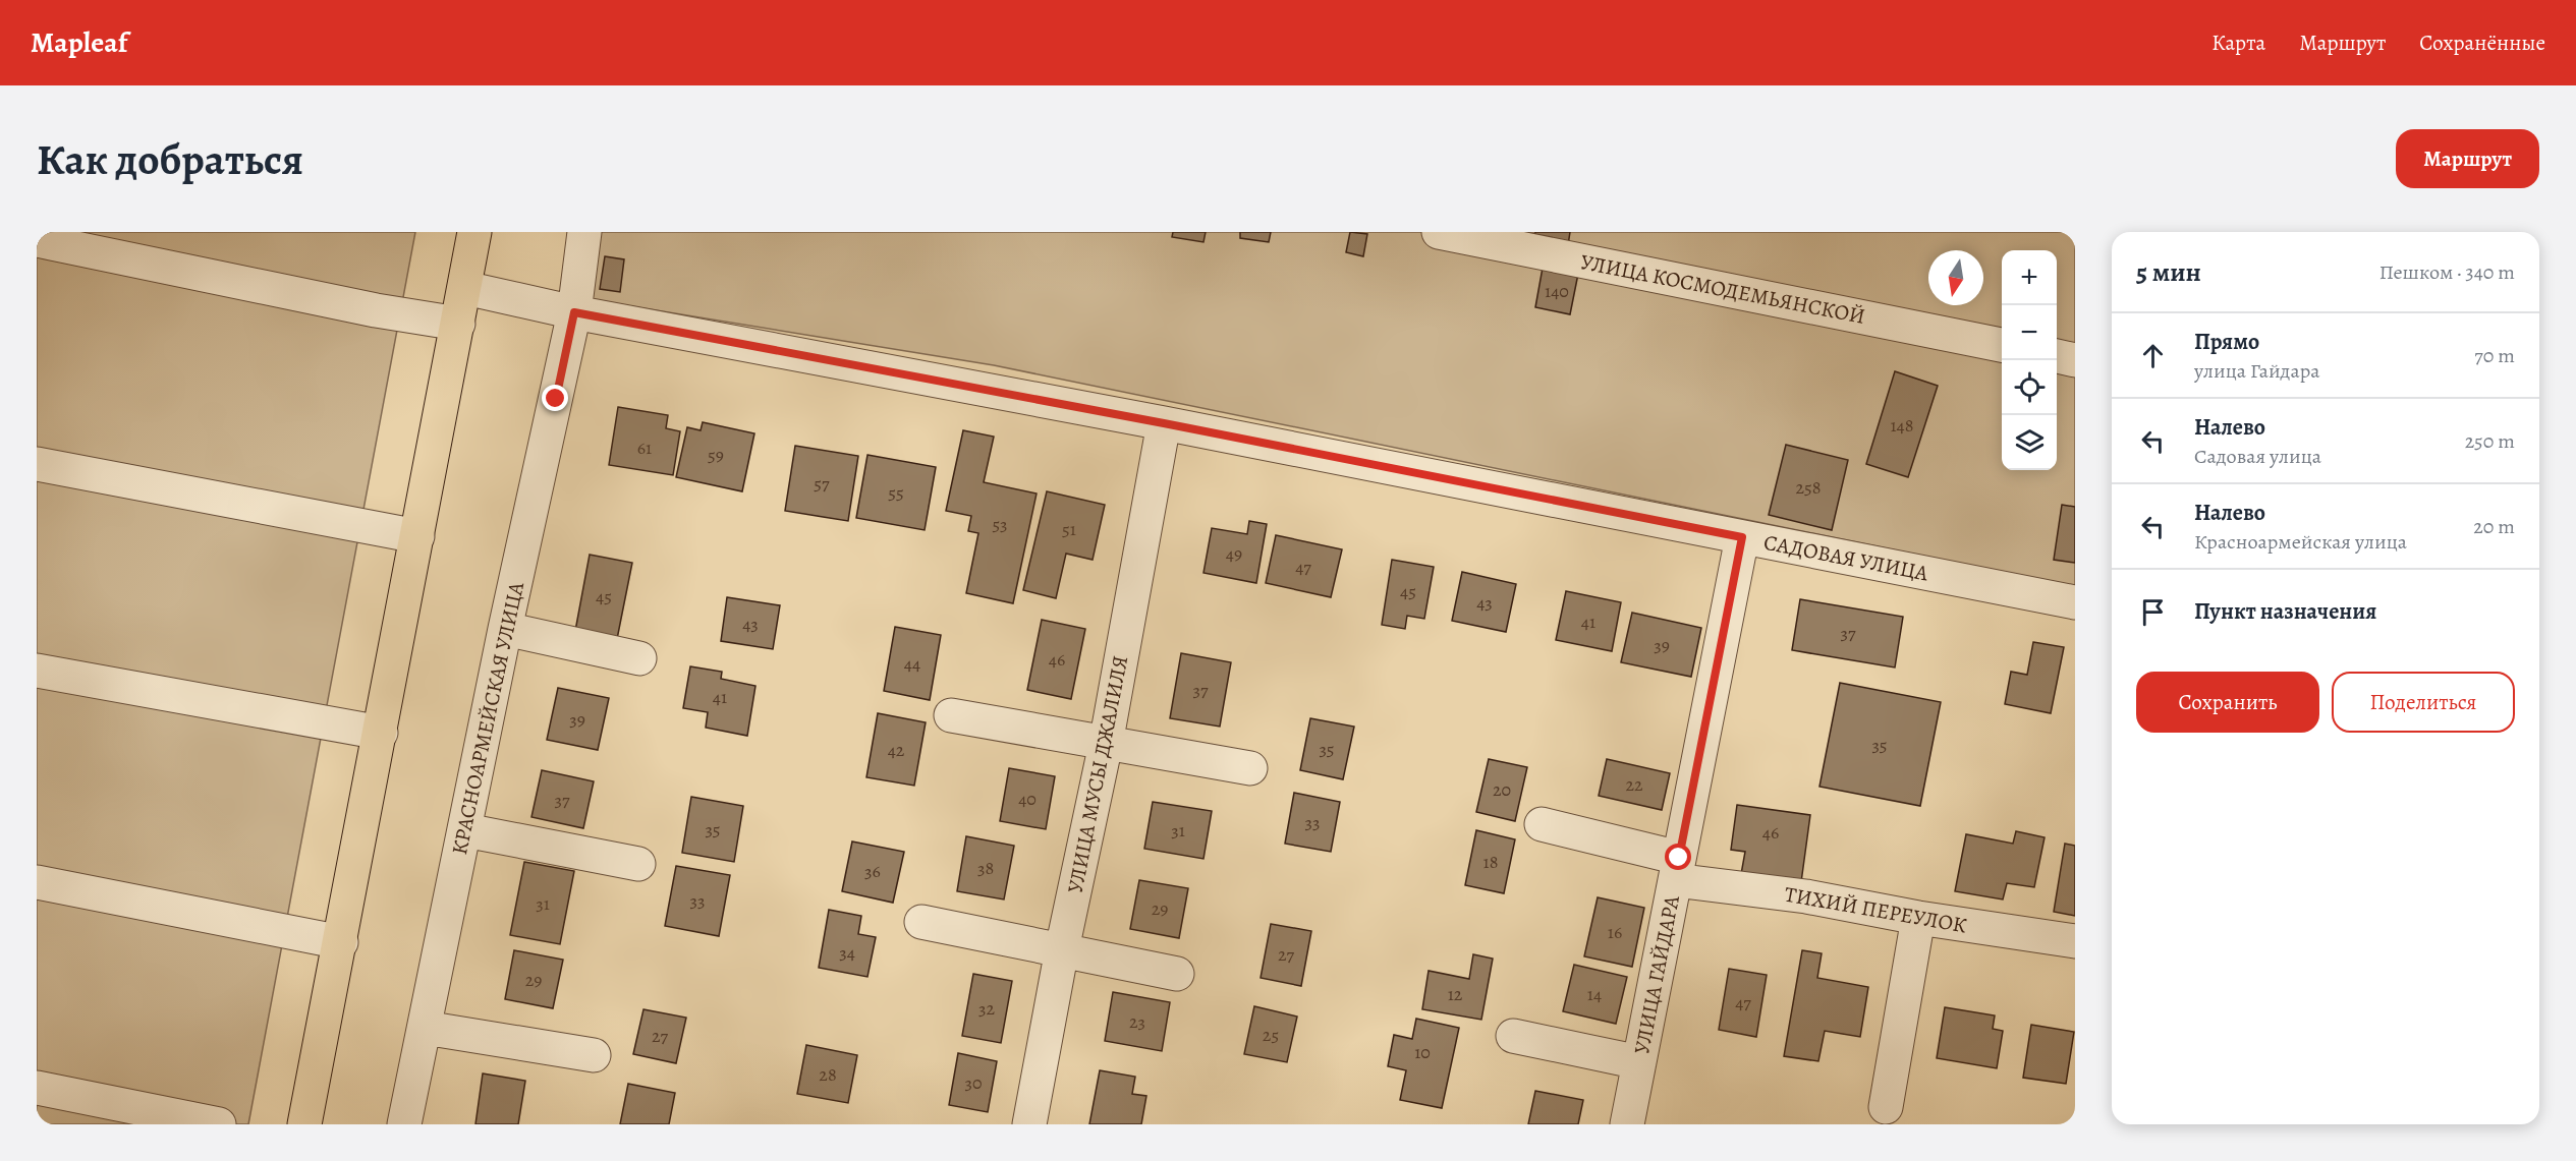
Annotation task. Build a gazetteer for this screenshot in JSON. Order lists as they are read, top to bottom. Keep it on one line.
{"streets":{"street":["УЛИЦА КОСМОДЕМЬЯНСКОЙ","САДОВАЯ УЛИЦА","КРАСНОАРМЕЙСКАЯ УЛИЦА","УЛИЦА МУСЫ ДЖАЛИЛЯ","ТИХИЙ ПЕРЕУЛОК","УЛИЦА ГАЙДАРА"]},"crossings":[["САДОВАЯ УЛИЦА","КРАСНОАРМЕЙСКАЯ УЛИЦА"],["САДОВАЯ УЛИЦА","УЛИЦА МУСЫ ДЖАЛИЛЯ"],["САДОВАЯ УЛИЦА","УЛИЦА ГАЙДАРА"],["ТИХИЙ ПЕРЕУЛОК","УЛИЦА ГАЙДАРА"]],"house_numbers":["140","148","61","59","57","258","55","53","51","49","47","45","45","43","41","43","37","39","46","44","37","41","39","35","35","42","22","20","40","37","33","35","31","46","18","38","36","33","31","29","16","34","27","29","12","14","47","32","23","25","27","10","28","30"],"north":"bottom","page":{"header":"Mapleaf","nav":["Карта","Маршрут","Сохранённые"],"buttons":["Маршрут",["Сохранить","Поделиться"]],"title":"Как добраться","heading":["5 мин","Пешком · 340 m"],"map_buttons":["+","−"],"list":[["Прямо","улица Гайдара","70 m"],["Налево","Садовая улица","250 m"],["Налево","Красноармейская улица","20 m"],"Пункт назначения"]}}
